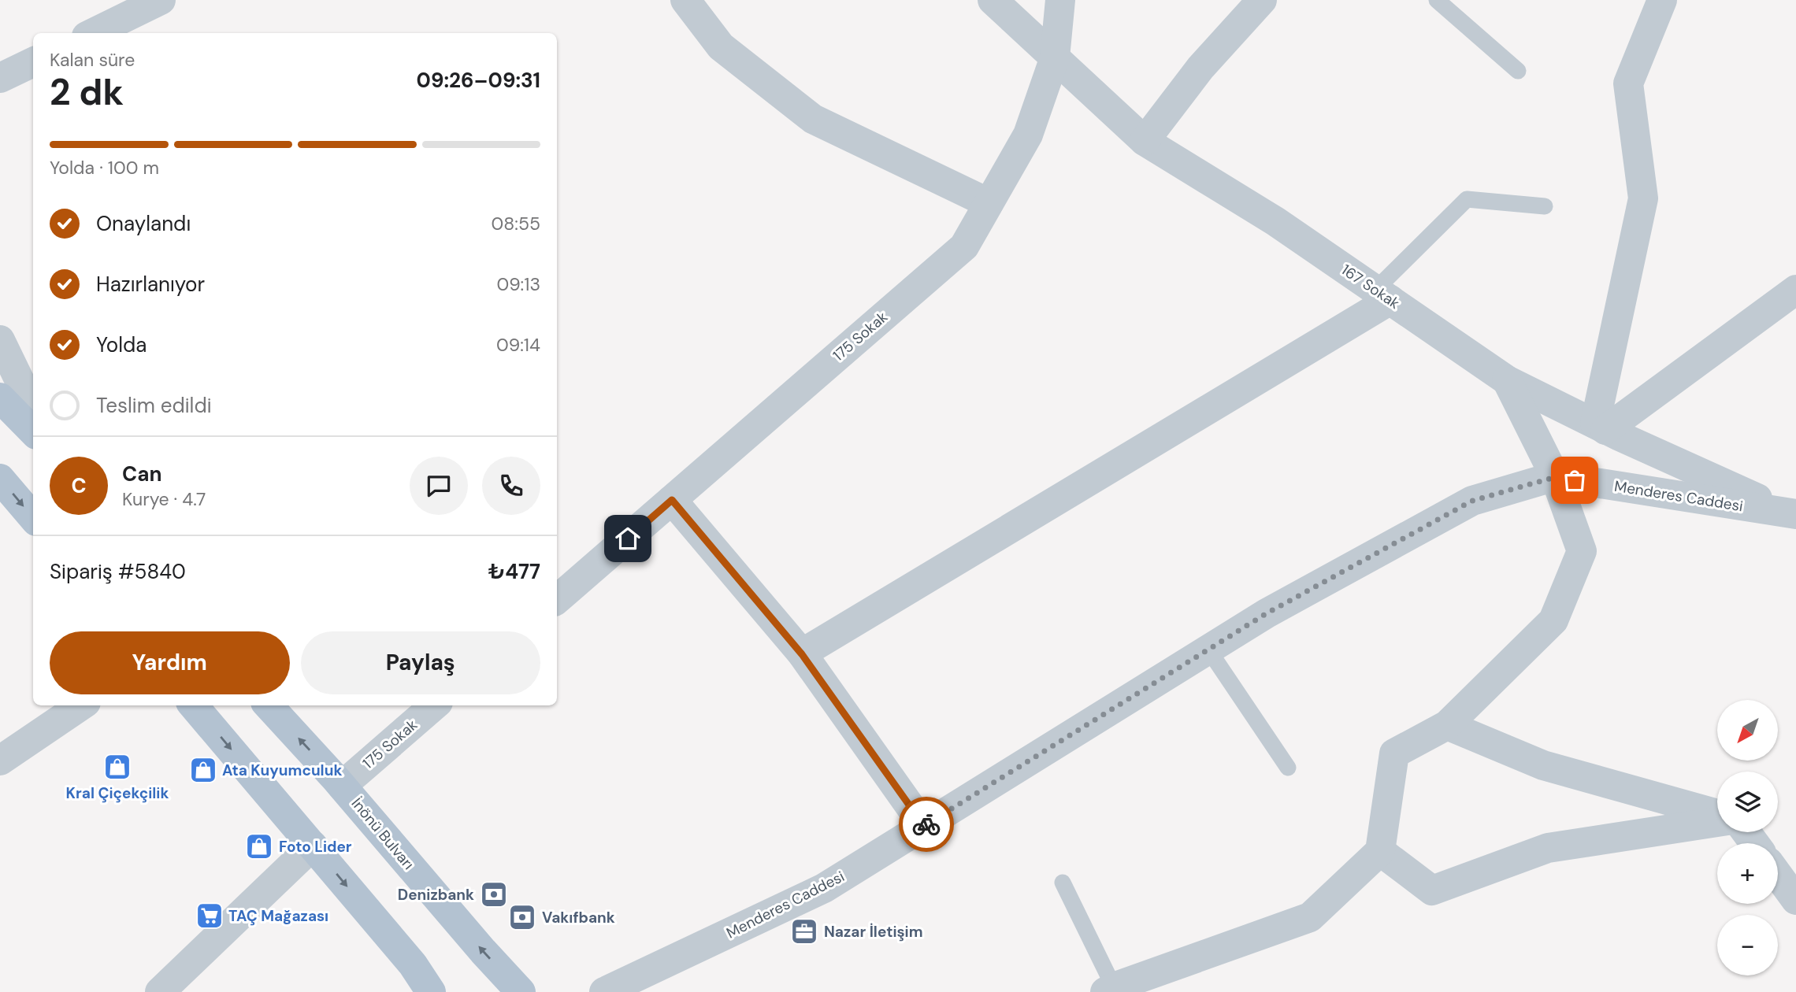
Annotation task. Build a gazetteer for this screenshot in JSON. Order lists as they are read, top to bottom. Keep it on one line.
{"streets":{"main road":["İnönü Bulvarı"],"street":["167 Sokak","175 Sokak","Menderes Caddesi"]},"crossings":[["167 Sokak","175 Sokak"],["167 Sokak","Menderes Caddesi"],["175 Sokak","İnönü Bulvarı"]],"places":{"shop":["Kral Çiçekçilik","Ata Kuyumculuk","Foto Lider"],"bank":["Denizbank","Vakıfbank"],"supermarket":["TAÇ Mağazası"],"office":["Nazar İletişim"]},"north":"bottom left","page":{"heading":["2 dk","Kalan süre","09:26–09:31"],"panel":["Can","Kurye · 4.7","Sipariş #5840","₺477"],"bar":"Yolda · 100 m","list":[["Onaylandı","08:55"],["Hazırlanıyor","09:13"],["Yolda","09:14"],"Teslim edildi"],"round":"C","buttons":["Yardım","Paylaş"],"map_buttons":["+","−"]}}
